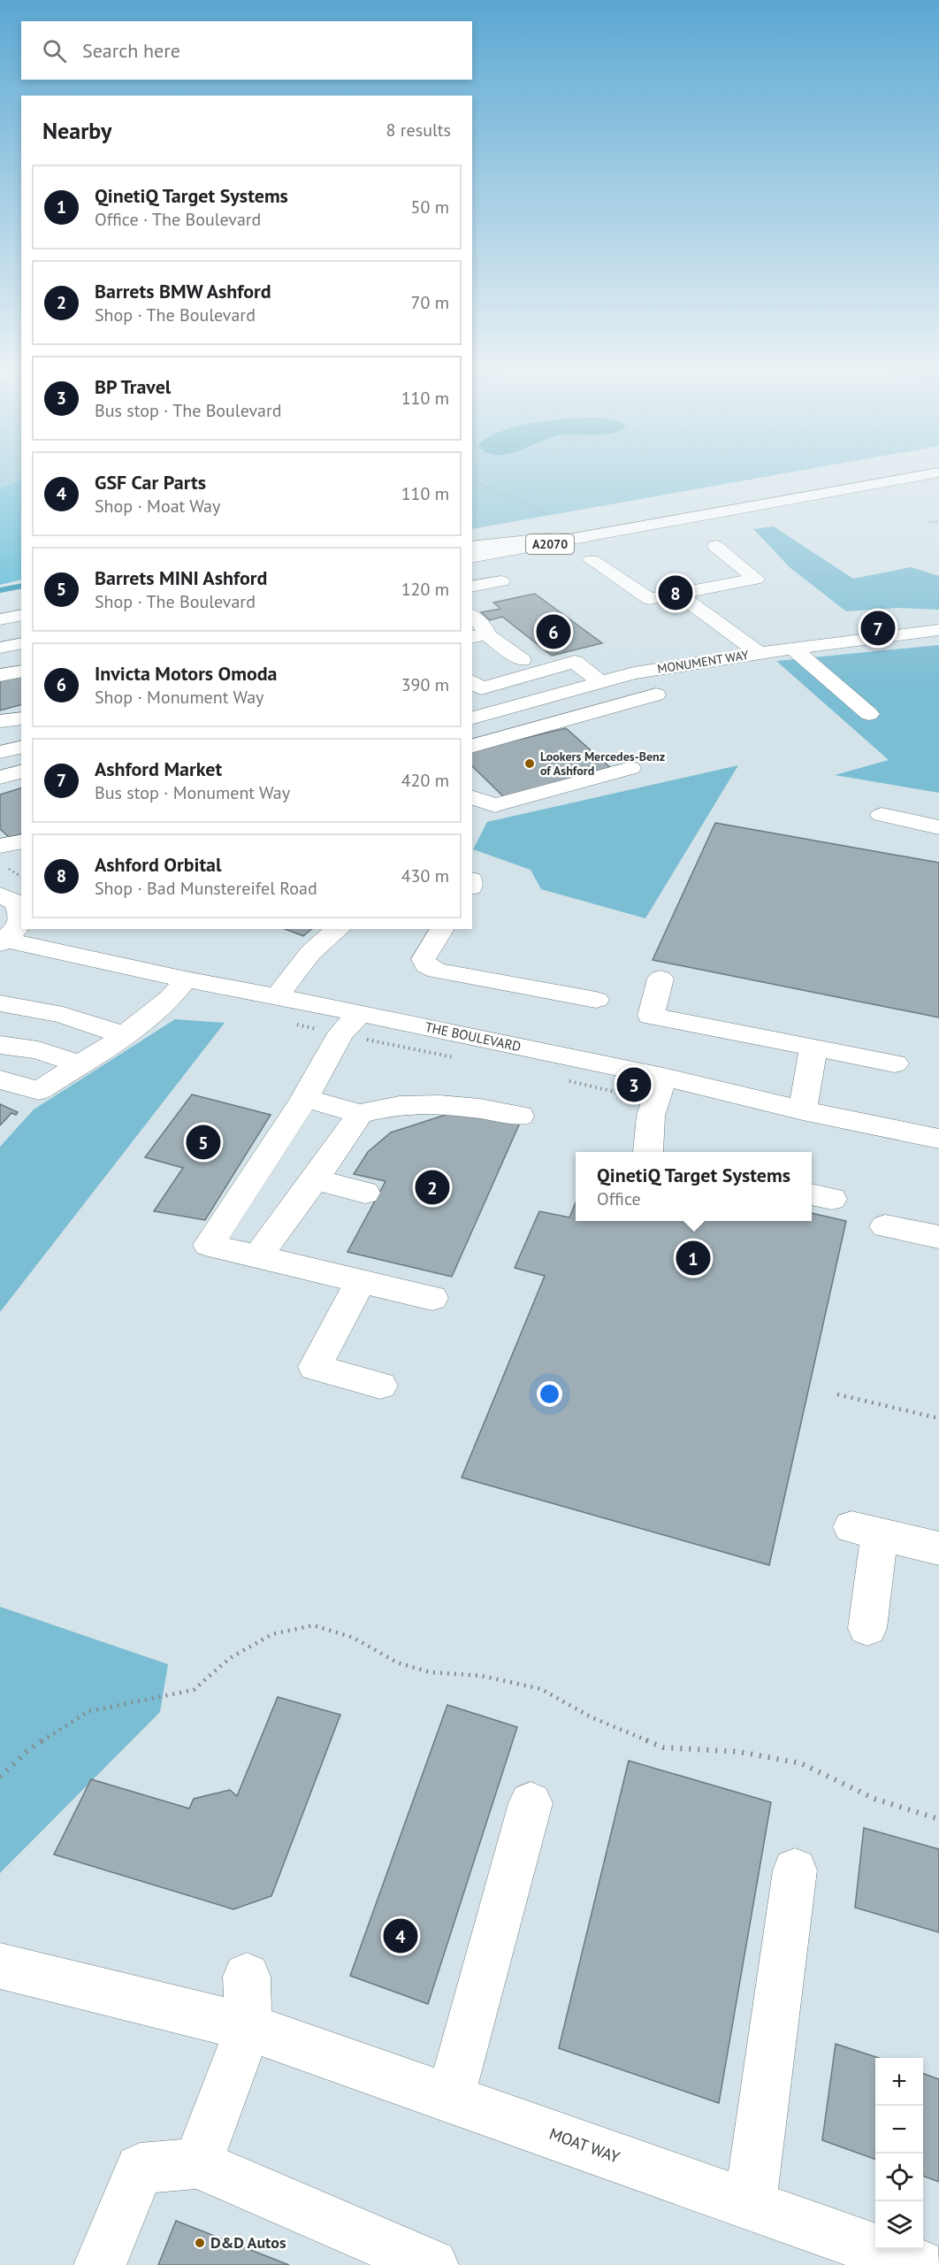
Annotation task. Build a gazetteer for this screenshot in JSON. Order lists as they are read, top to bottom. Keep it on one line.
{"streets":{"main road":["A2070","MONUMENT WAY","THE BOULEVARD","MOAT WAY"]},"places":["Lookers Mercedes-Benz of Ashford","D&D Autos"],"page":{"search":"Search here","heading":["Nearby","8 results"],"list":[{"mark":"1","name":"QinetiQ Target Systems","note":"Office · The Boulevard","value":"50 m"},{"mark":"2","name":"Barrets BMW Ashford","note":"Shop · The Boulevard","value":"70 m"},{"mark":"3","name":"BP Travel","note":"Bus stop · The Boulevard","value":"110 m"},{"mark":"4","name":"GSF Car Parts","note":"Shop · Moat Way","value":"110 m"},{"mark":"5","name":"Barrets MINI Ashford","note":"Shop · The Boulevard","value":"120 m"},{"mark":"6","name":"Invicta Motors Omoda","note":"Shop · Monument Way","value":"390 m"},{"mark":"7","name":"Ashford Market","note":"Bus stop · Monument Way","value":"420 m"},{"mark":"8","name":"Ashford Orbital","note":"Shop · Bad Munstereifel Road","value":"430 m"}],"pins":["8","7","6","3","5","2","1","4"],"popup":["QinetiQ Target Systems","Office"],"map_buttons":["+","−"]}}
